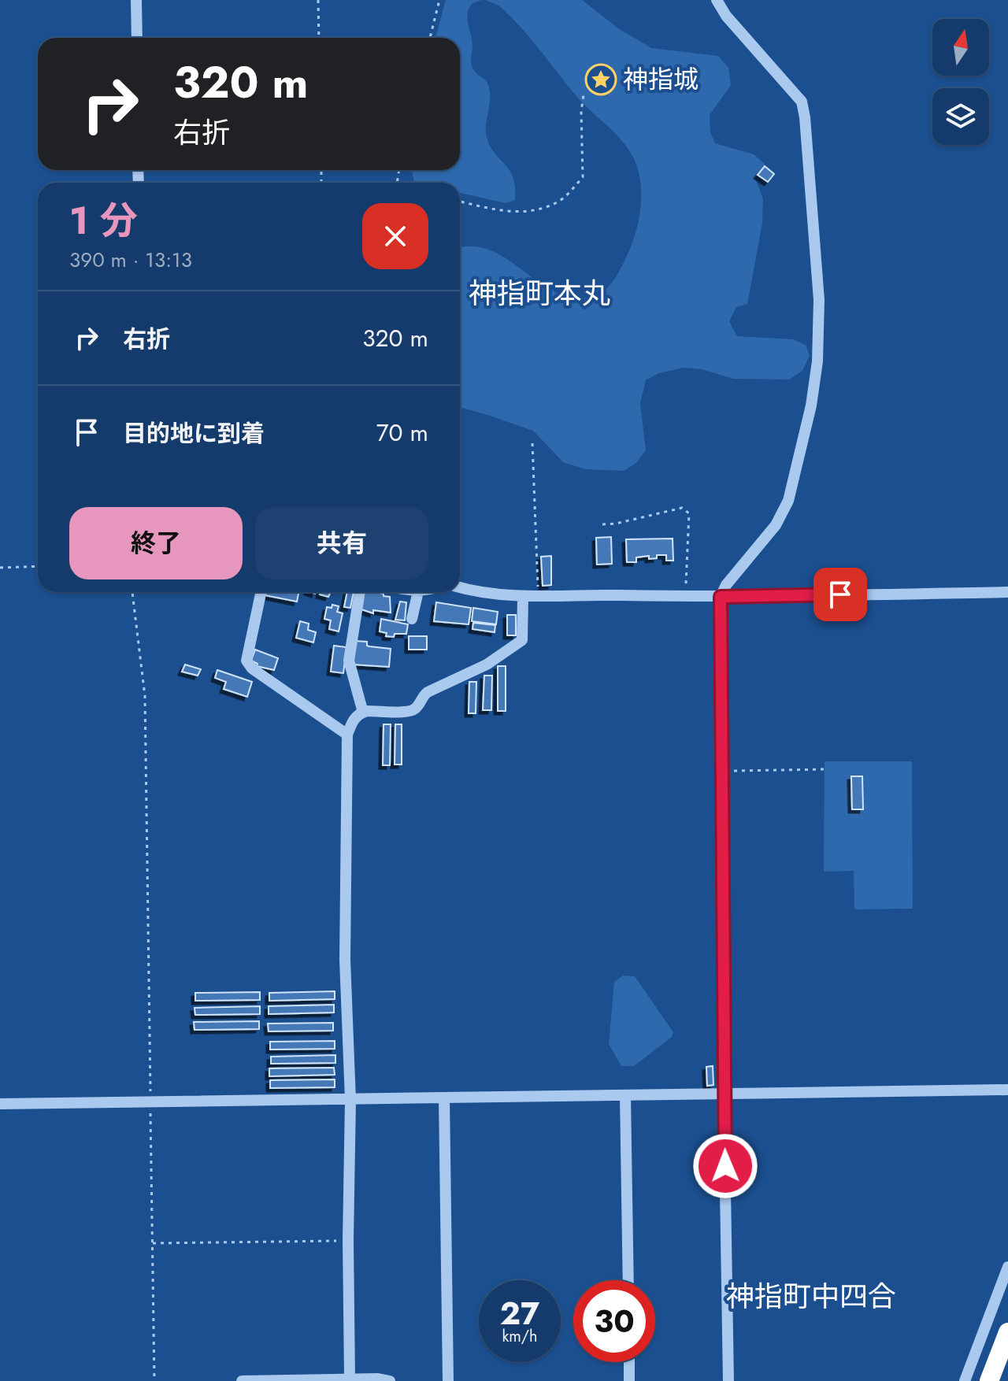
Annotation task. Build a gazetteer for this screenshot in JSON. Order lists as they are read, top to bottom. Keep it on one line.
{"districts":["神指町本丸","神指町中四合"],"places":{"place":["神指城"]},"north":"top","page":{"turn":["320 m","右折"],"heading":["1 分","390 m · 13:13"],"list":[{"name":"右折","value":"320 m"},{"name":"目的地に到着","value":"70 m"}],"buttons":["終了","共有"],"speed":"27 km/h","limit":"30"}}
